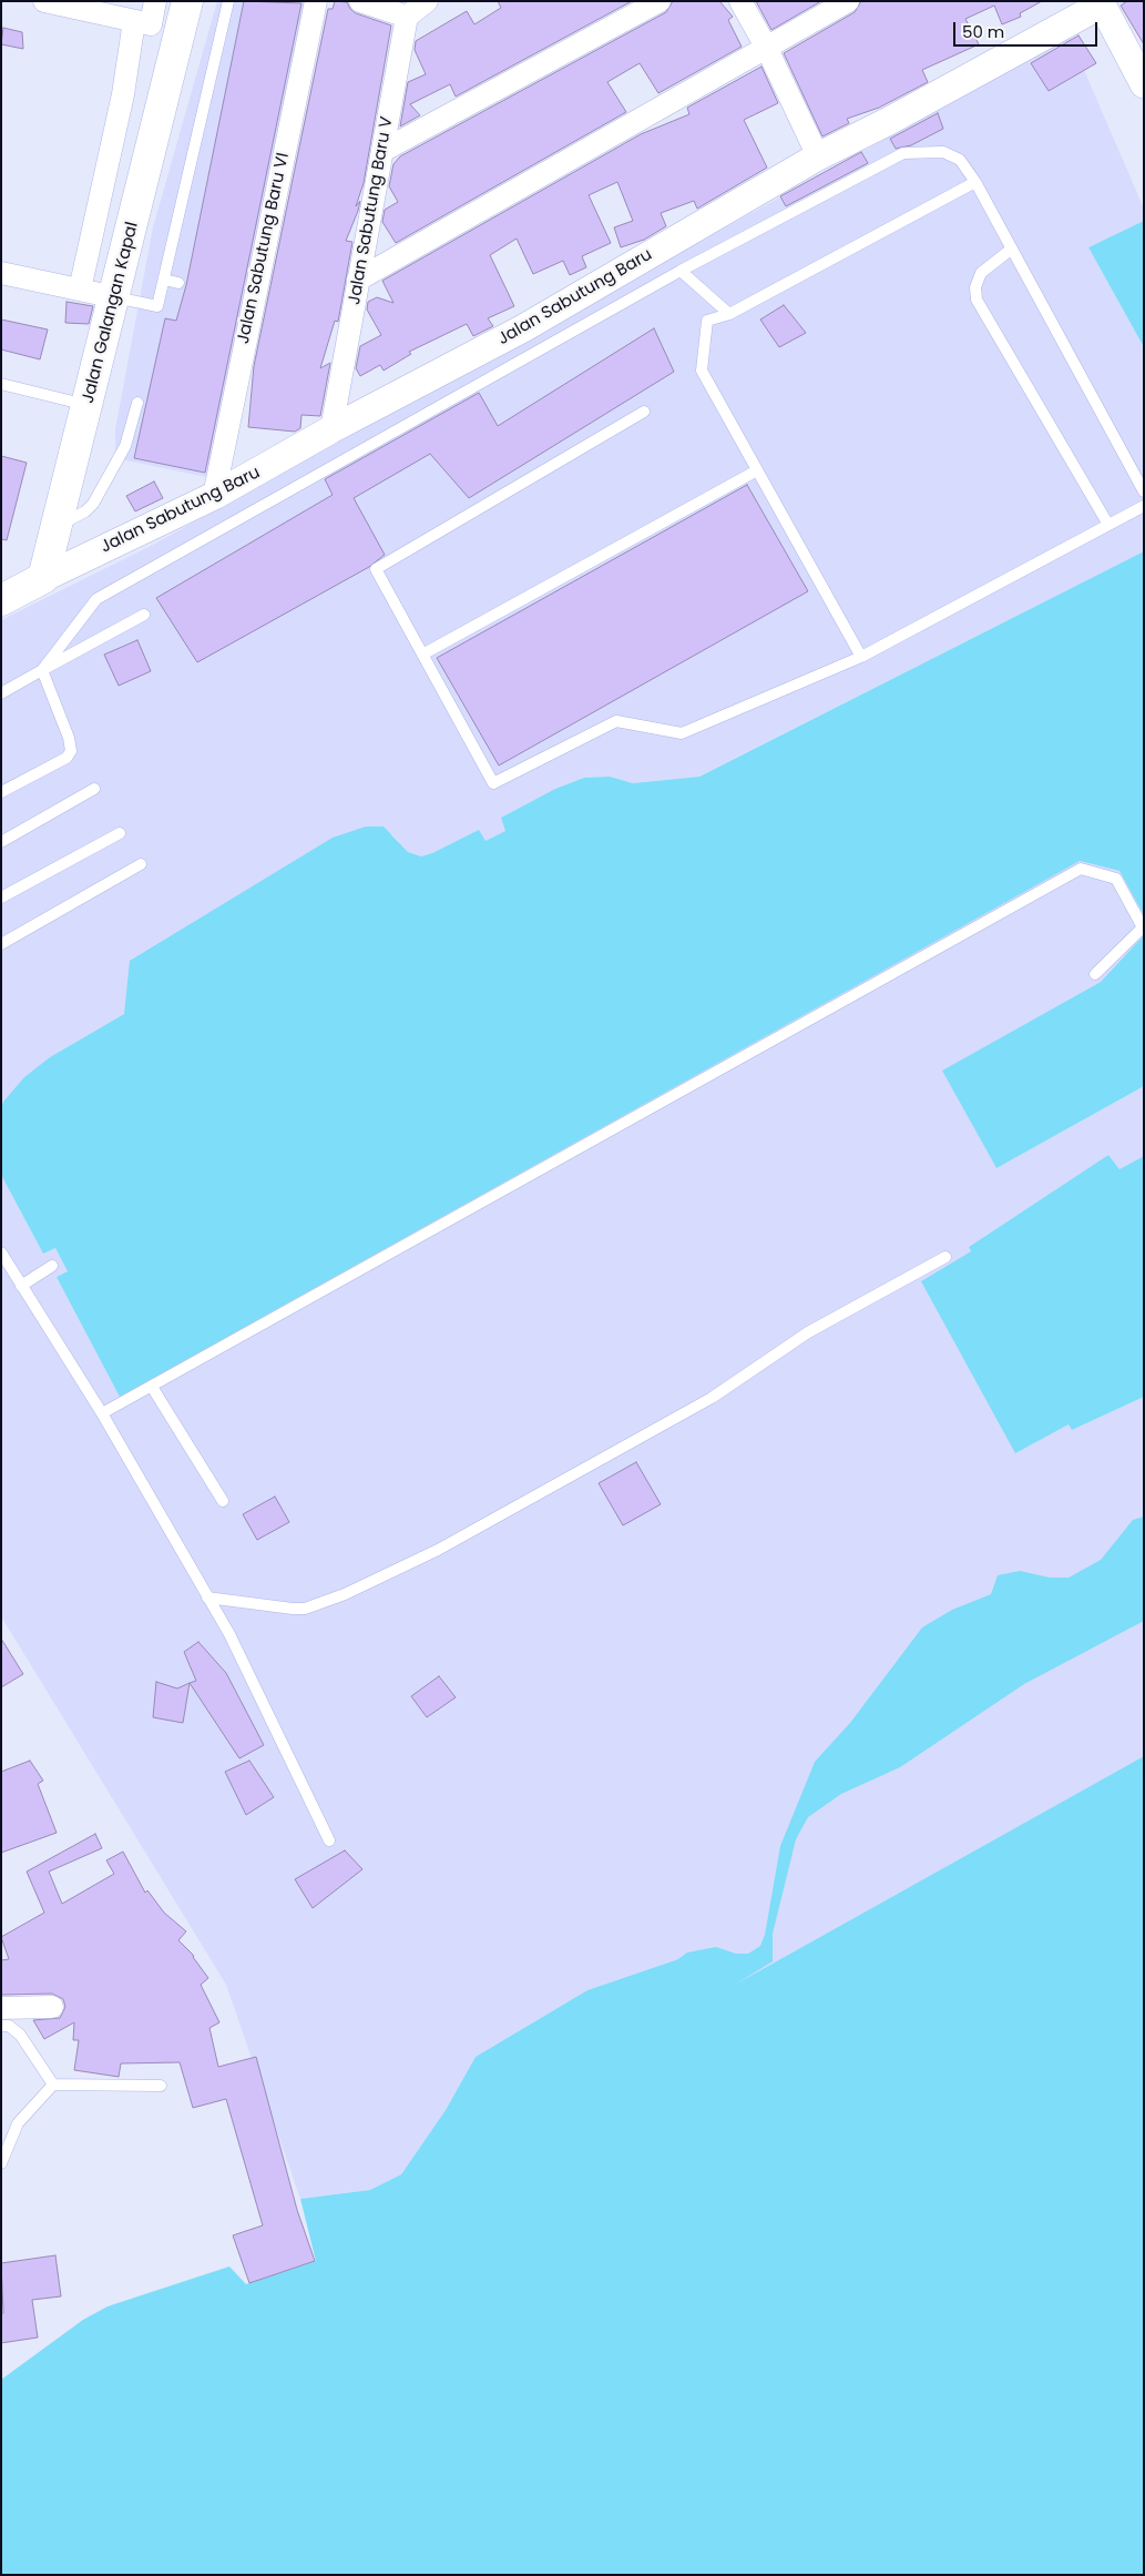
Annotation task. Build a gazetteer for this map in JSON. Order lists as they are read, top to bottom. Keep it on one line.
{"streets":{"main road":["Jalan Galangan Kapal"],"street":["Jalan Sabutung Baru V","Jalan Sabutung Baru VI","Jalan Sabutung Baru"]},"crossings":[["Jalan Sabutung Baru V","Jalan Sabutung Baru"],["Jalan Sabutung Baru VI","Jalan Sabutung Baru"],["Jalan Sabutung Baru","Jalan Galangan Kapal"]],"scale_bar":"50 m"}
